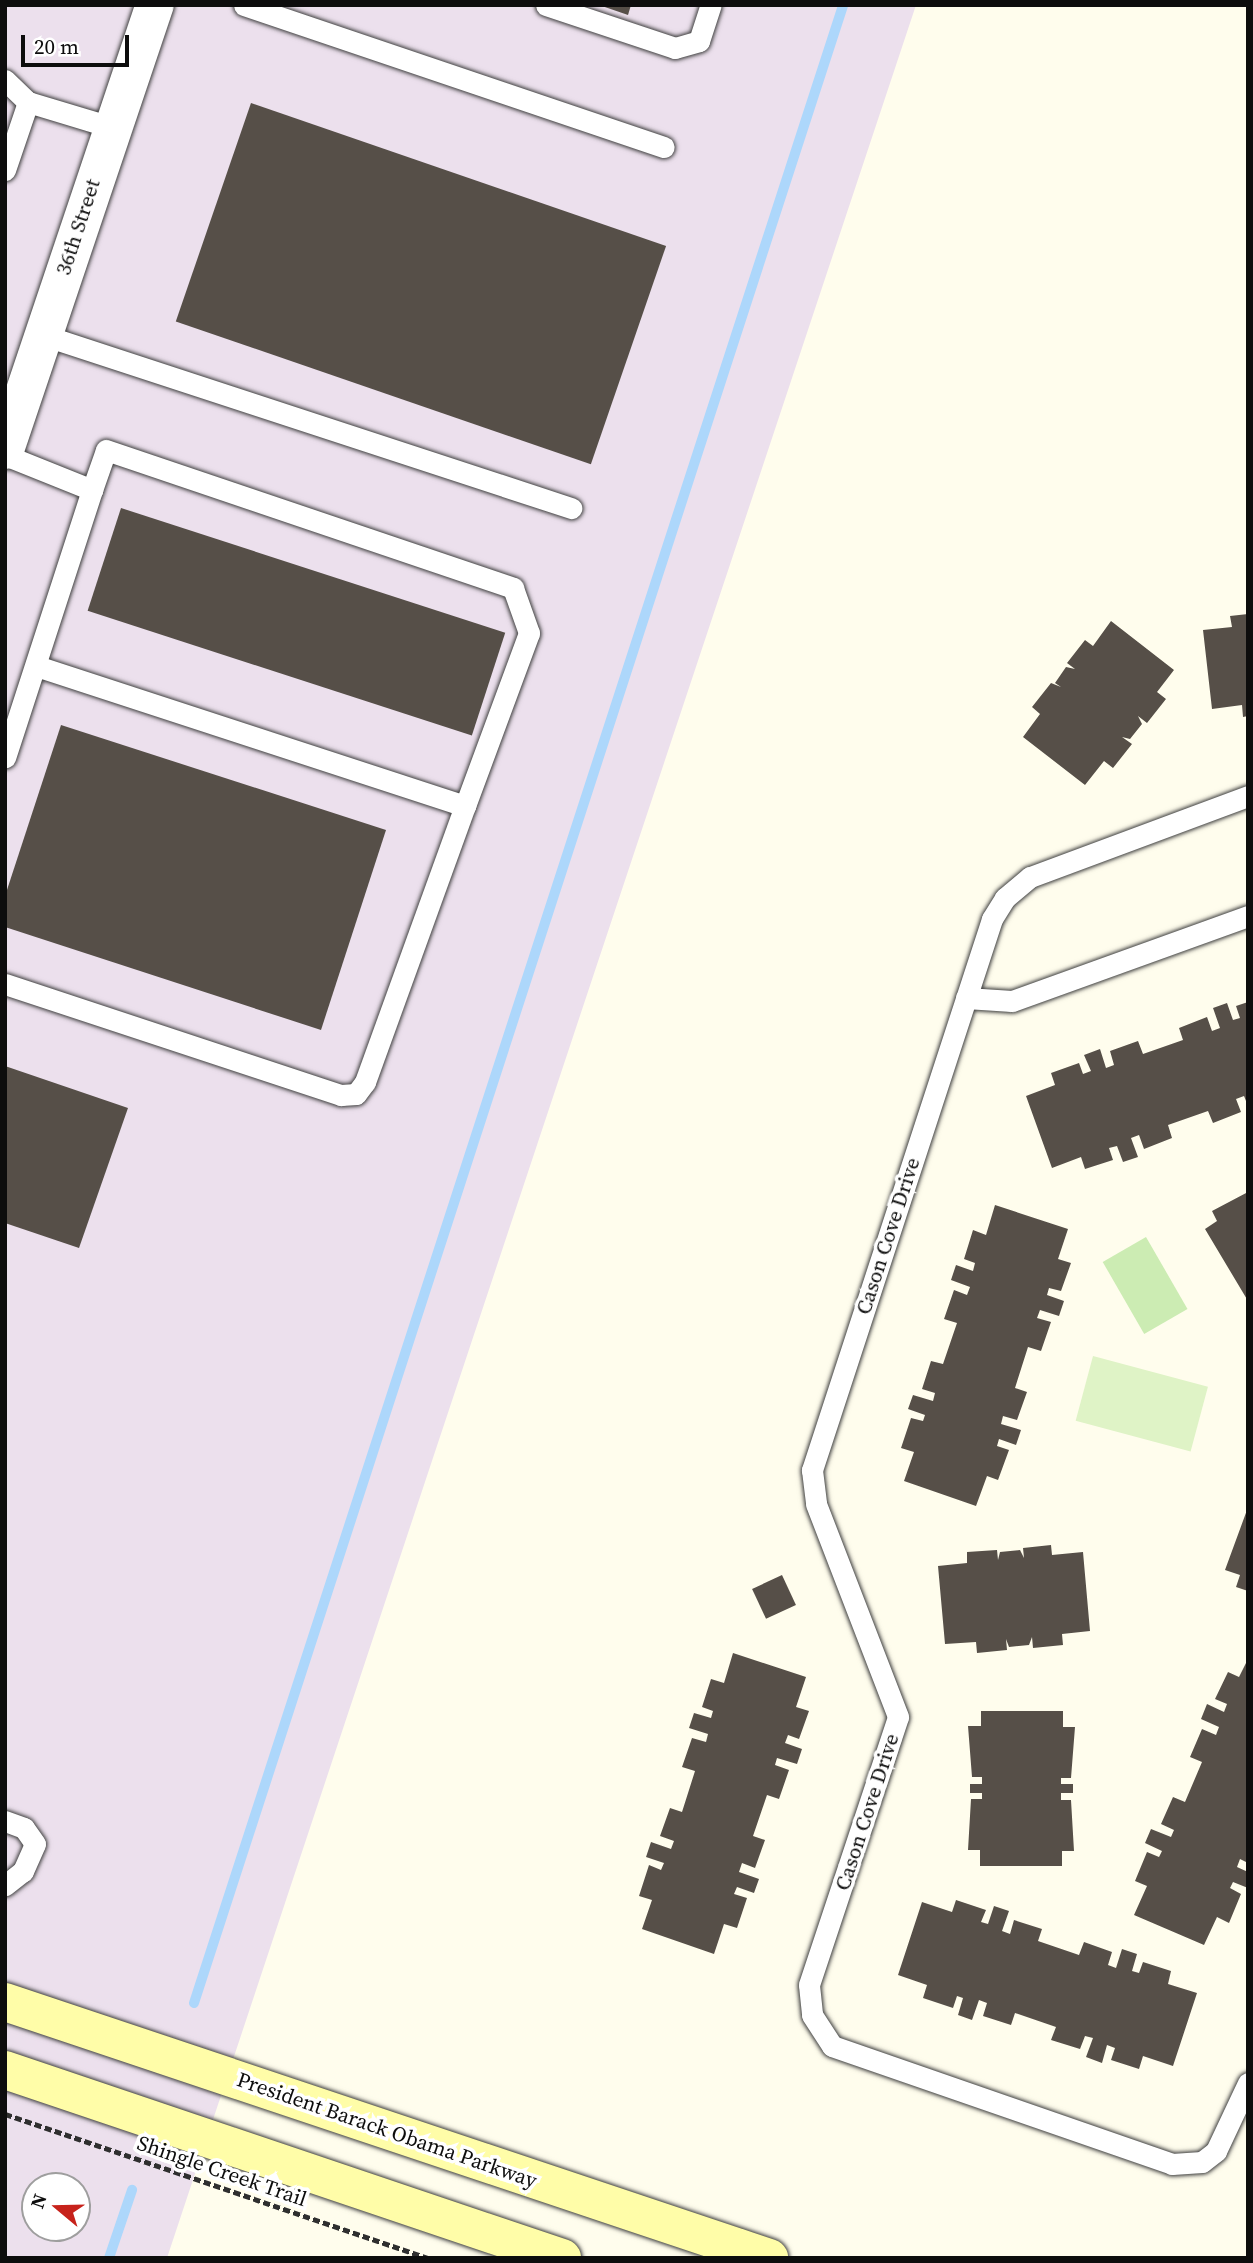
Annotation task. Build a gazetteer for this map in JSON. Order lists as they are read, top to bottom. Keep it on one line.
{"streets":{"street":["36th Street","President Barack Obama Parkway"],"lane":["Cason Cove Drive"],"path":["Shingle Creek Trail"]},"scale_bar":"20 m","north":"left"}
